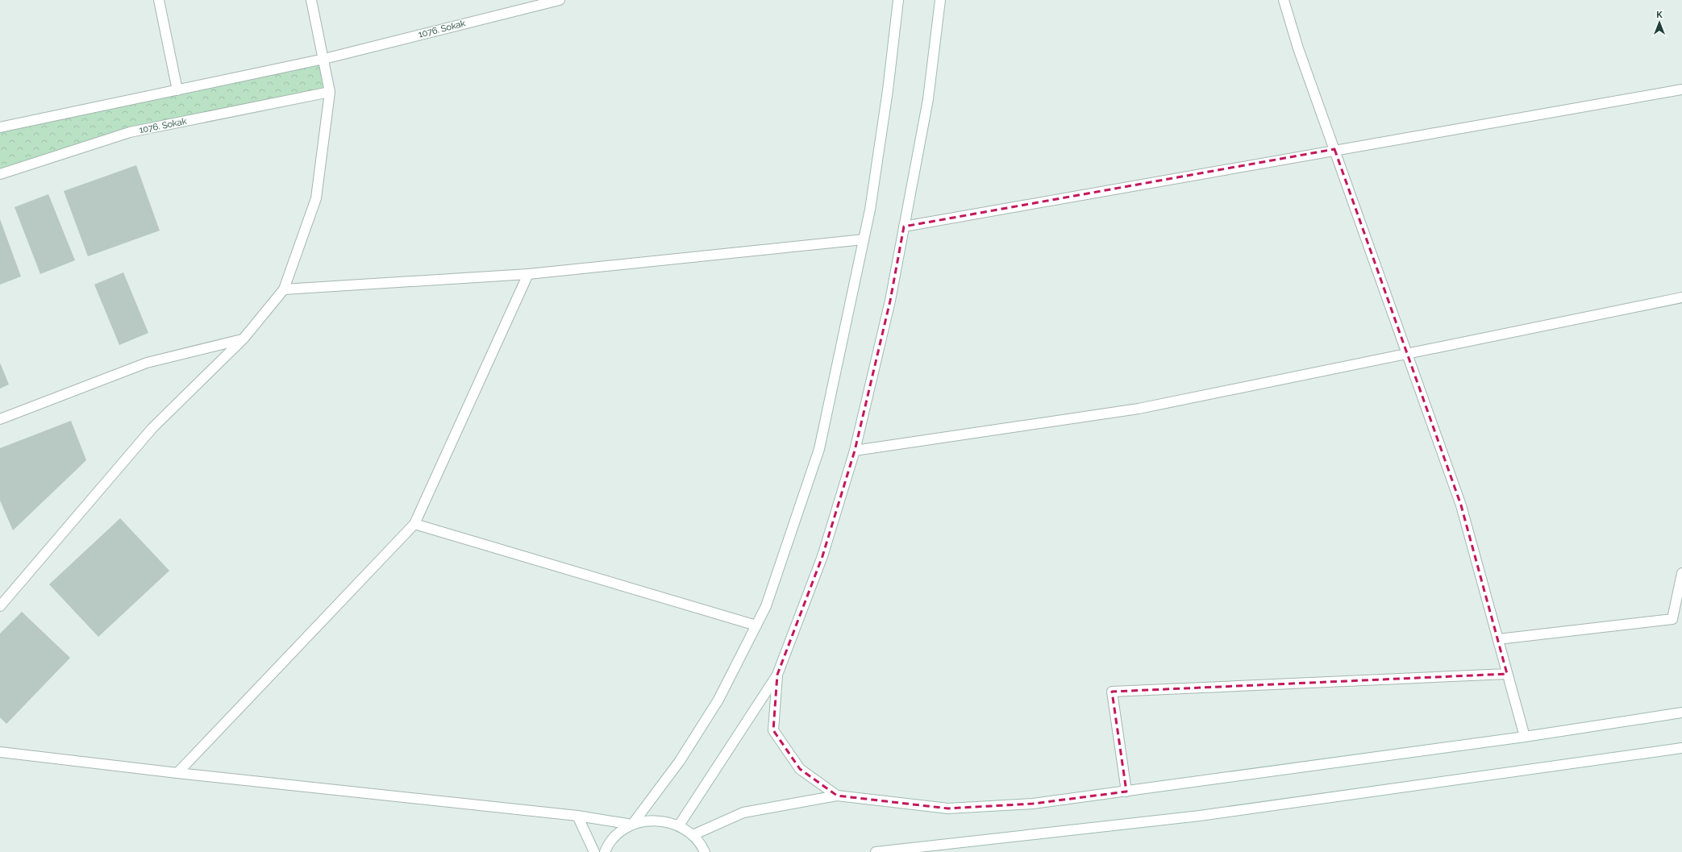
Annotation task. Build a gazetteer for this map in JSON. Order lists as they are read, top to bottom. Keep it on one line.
{"streets":{"street":["1076. Sokak"]},"north":"top"}
